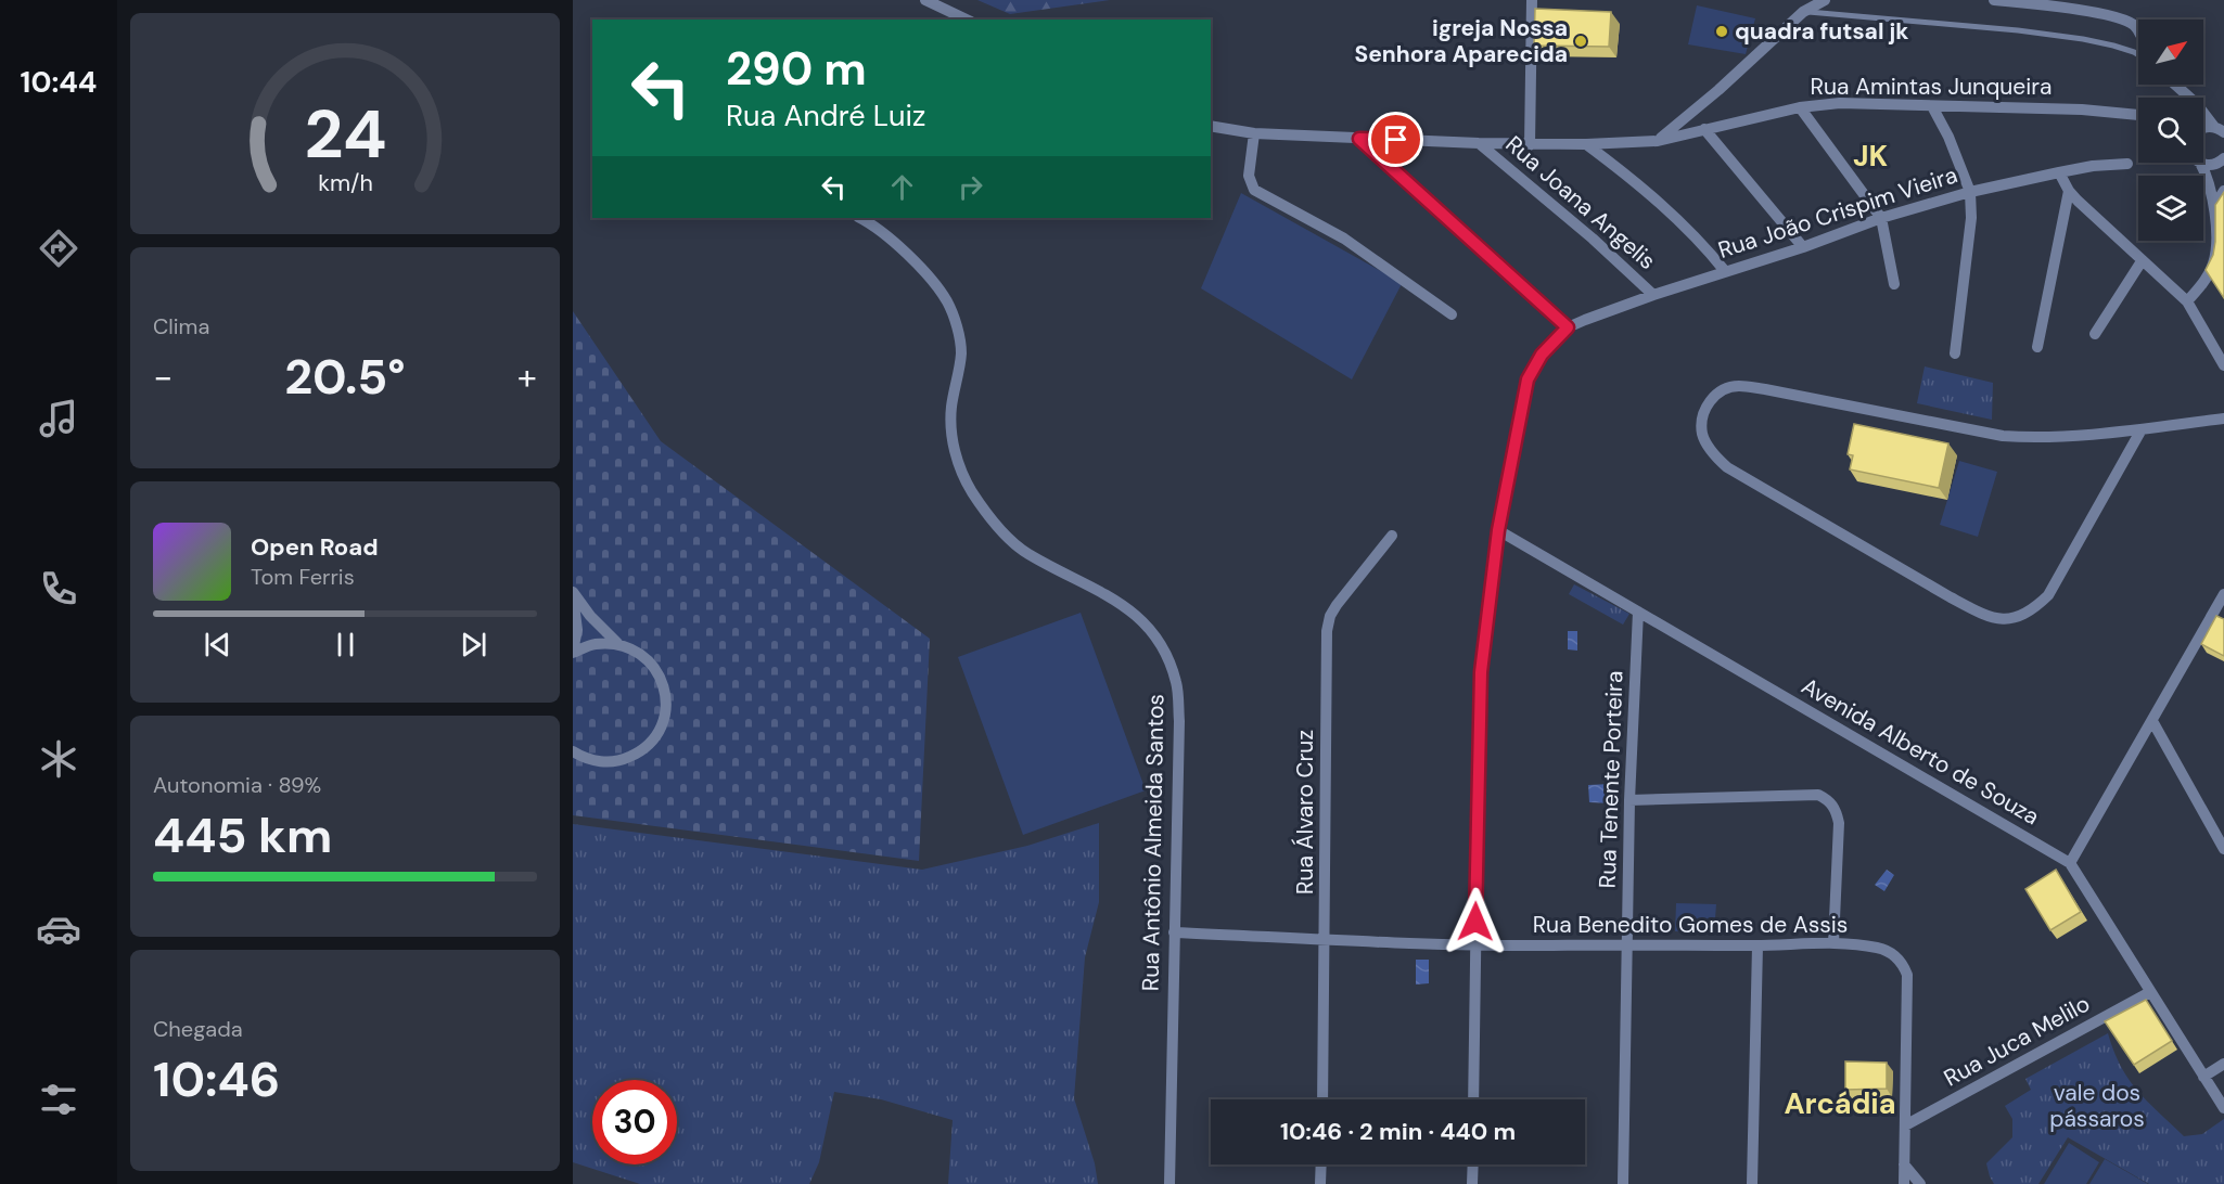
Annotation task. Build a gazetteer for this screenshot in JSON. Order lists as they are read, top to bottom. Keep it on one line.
{"streets":{"street":["Rua Amintas Junqueira","Rua Joana Angelis","Rua João Crispim Vieira","Avenida Alberto de Souza","Rua Tenente Porteira","Rua Álvaro Cruz","Rua Antônio Almeida Santos","Rua Benedito Gomes de Assis","Rua Juca Melilo"]},"crossings":[["Rua Amintas Junqueira","Rua Joana Angelis"],["Rua Joana Angelis","Rua João Crispim Vieira"],["Avenida Alberto de Souza","Rua Tenente Porteira"],["Avenida Alberto de Souza","Rua Juca Melilo"],["Rua Tenente Porteira","Rua Benedito Gomes de Assis"],["Rua Álvaro Cruz","Rua Benedito Gomes de Assis"],["Rua Antônio Almeida Santos","Rua Benedito Gomes de Assis"],["Rua Benedito Gomes de Assis","Rua Juca Melilo"]],"districts":["JK","Arcádia"],"parks":["vale dos pássaros"],"places":["quadra futsal jk","igreja Nossa Senhora Aparecida"],"north":"top right","page":{"tabs":"10:44","turn":["290 m","Rua André Luiz"],"tile":["Clima",["Autonomia · 89%","445 km"],["Chegada","10:46"]],"heat":["−","20.5°","+"],"song":["Open Road","Tom Ferris"],"limit":"30","trip":"10:46 · 2 min · 440 m","gauge":["24","km/h"]}}
